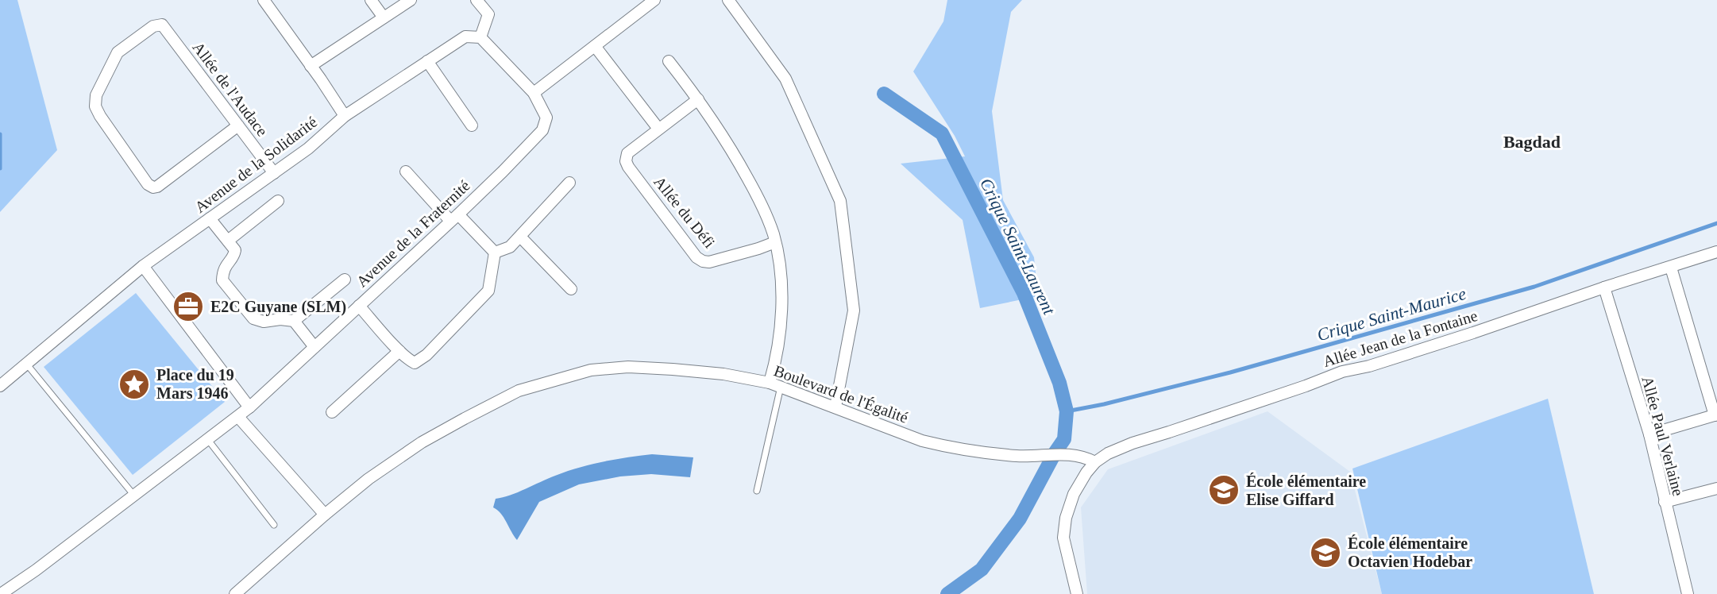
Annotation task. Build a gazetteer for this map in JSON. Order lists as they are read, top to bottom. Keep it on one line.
{"streets":{"street":["Allée de l'Audace","Avenue de la Solidarité","Allée du Défi","Avenue de la Fraternité","Allée Jean de la Fontaine","Boulevard de l'Égalité","Allée Paul Verlaine"]},"crossings":[["Allée de l'Audace","Avenue de la Solidarité"],["Allée Jean de la Fontaine","Boulevard de l'Égalité"],["Allée Jean de la Fontaine","Allée Paul Verlaine"]],"districts":["Bagdad"],"water":["Crique Saint-Laurent","Crique Saint-Maurice"],"places":{"office":["E2C Guyane (SLM)"],"place":["Place du 19 Mars 1946"],"school or university":["École élémentaire Elise Giffard","École élémentaire Octavien Hodebar"]}}
